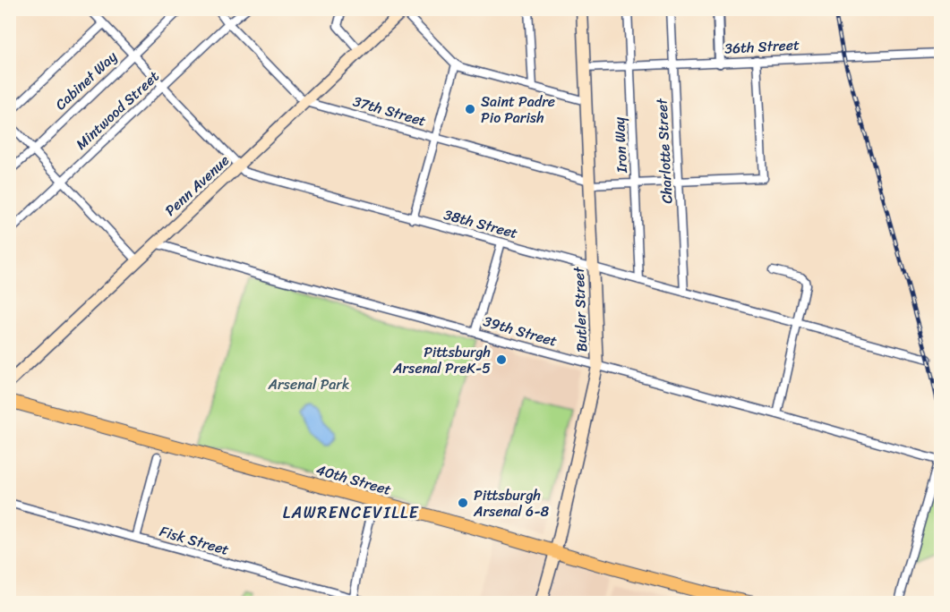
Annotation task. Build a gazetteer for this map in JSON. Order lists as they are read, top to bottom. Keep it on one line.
{"streets":{"main road":["Penn Avenue","Butler Street","40th Street"],"street":["36th Street","Cabinet Way","Mintwood Street","37th Street","Iron Way","Charlotte Street","38th Street","39th Street","Fisk Street"]},"crossings":[["36th Street","37th Street"],["36th Street","Iron Way"],["36th Street","Charlotte Street"],["36th Street","Butler Street"],["Cabinet Way","38th Street"],["Mintwood Street","37th Street"],["Mintwood Street","38th Street"],["37th Street","Iron Way"],["37th Street","Charlotte Street"],["37th Street","Penn Avenue"],["37th Street","Butler Street"],["Iron Way","38th Street"],["Charlotte Street","38th Street"],["Penn Avenue","38th Street"],["Penn Avenue","39th Street"],["38th Street","Butler Street"],["Butler Street","39th Street"],["Butler Street","40th Street"]],"districts":["LAWRENCEVILLE"],"parks":["Arsenal Park"],"places":["Saint Padre Pio Parish","Pittsburgh Arsenal PreK-5","Pittsburgh Arsenal 6-8"]}
